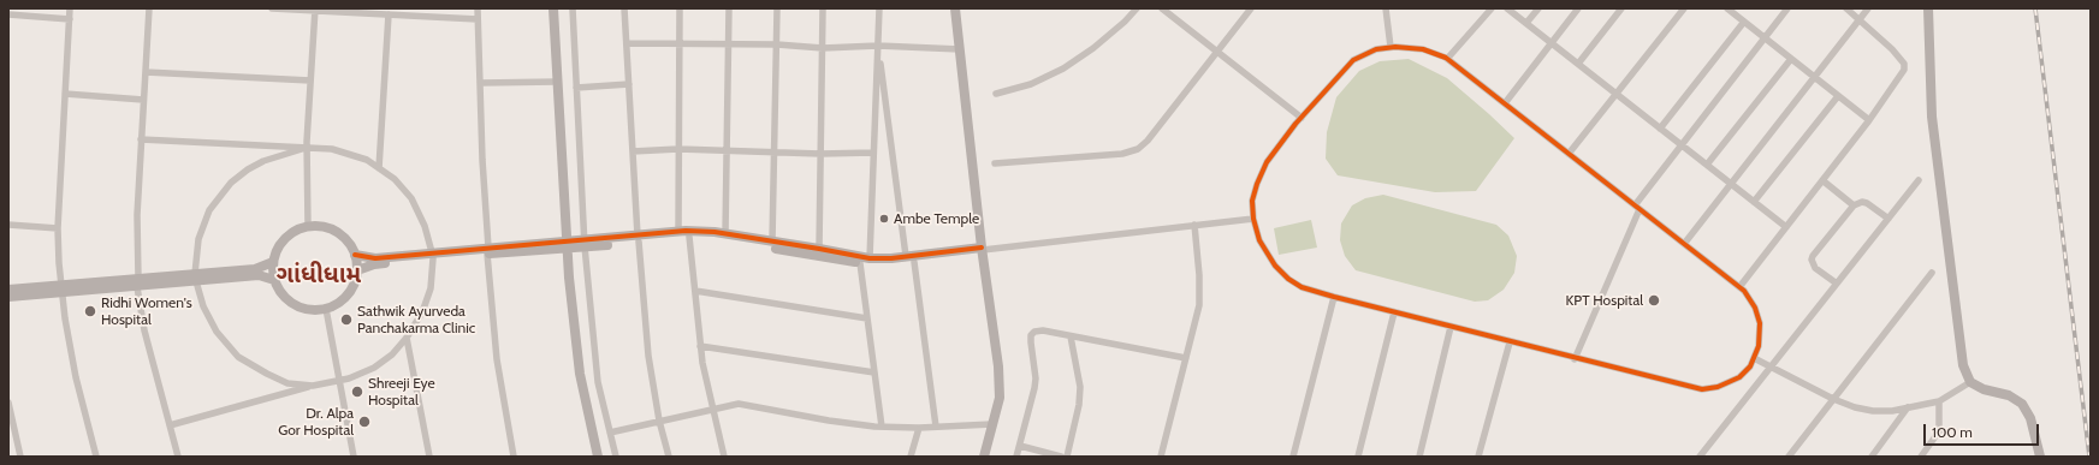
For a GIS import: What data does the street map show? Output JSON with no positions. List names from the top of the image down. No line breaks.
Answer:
{"districts":["ગાંધીધામ"],"places":["Ambe Temple","KPT Hospital","Ridhi Women's Hospital","Sathwik Ayurveda Panchakarma Clinic","Shreeji Eye Hospital","Dr. Alpa Gor Hospital"],"scale_bar":"100 m"}
